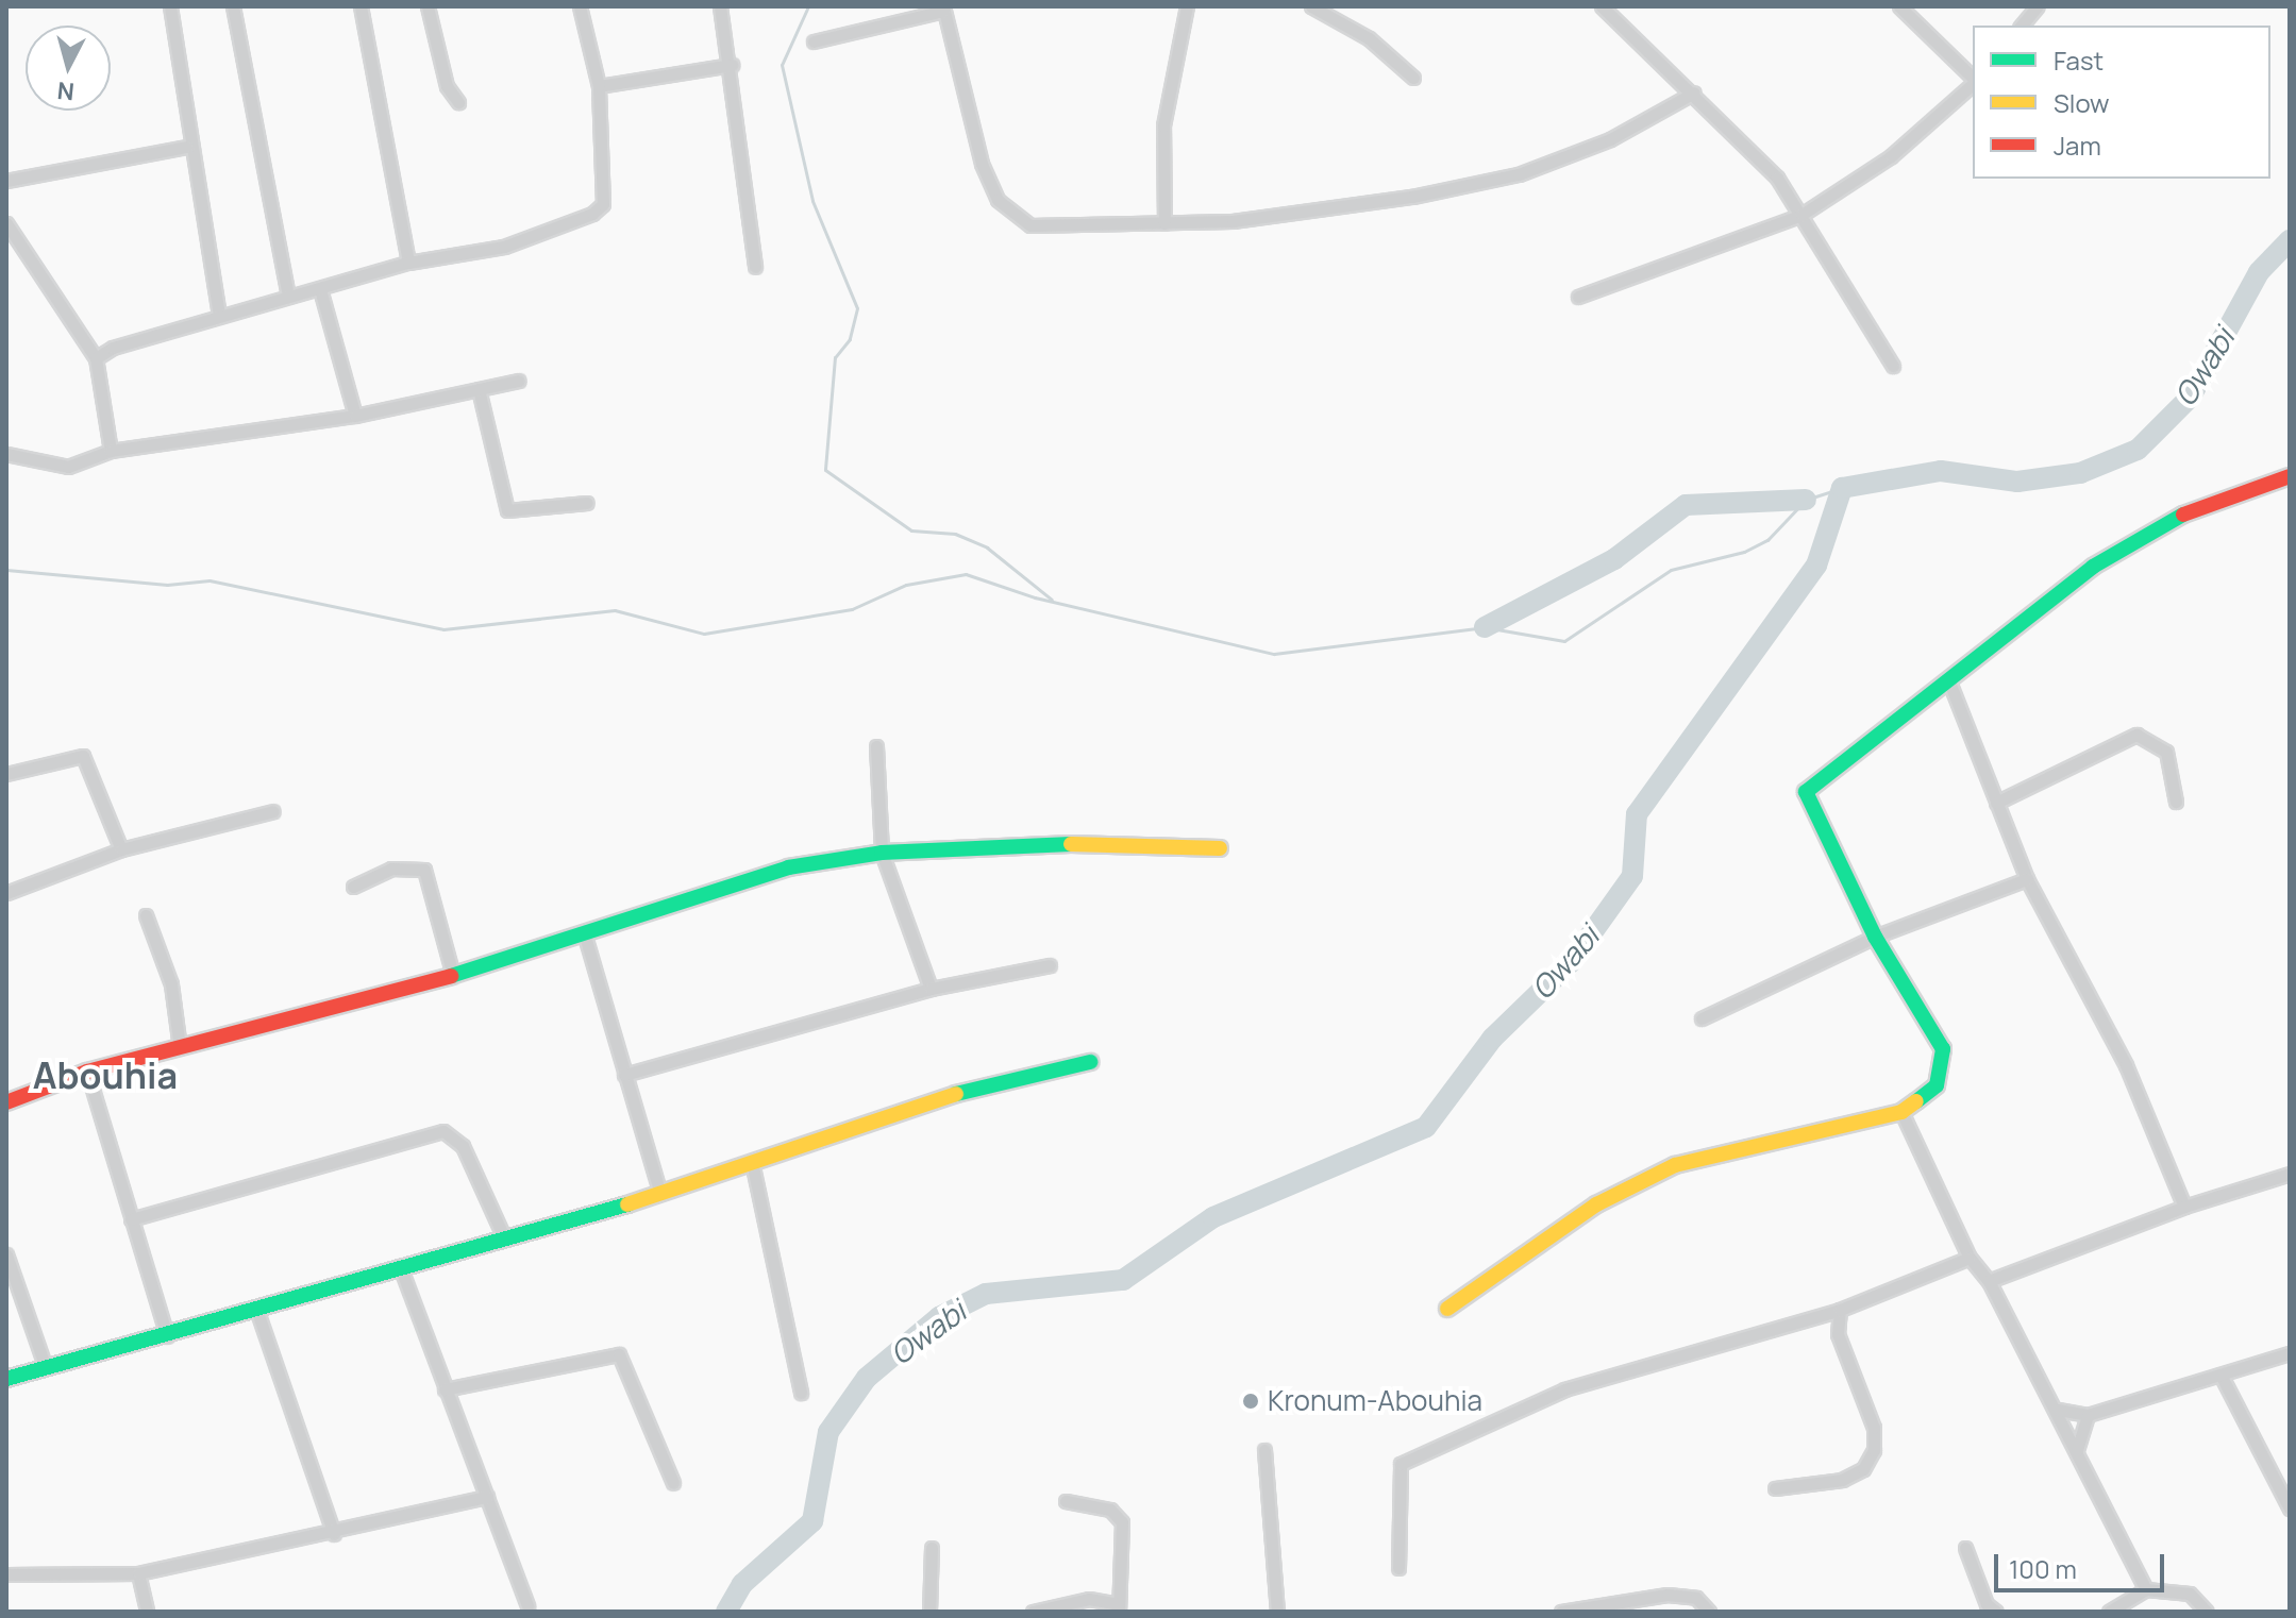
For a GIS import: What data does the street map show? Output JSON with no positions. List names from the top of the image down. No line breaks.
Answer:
{"districts":["Abouhia"],"water":["Owabi"],"places":["Kronum-Abouhia"],"legend":["Fast","Slow","Jam"],"scale_bar":"100 m","north":"bottom"}
